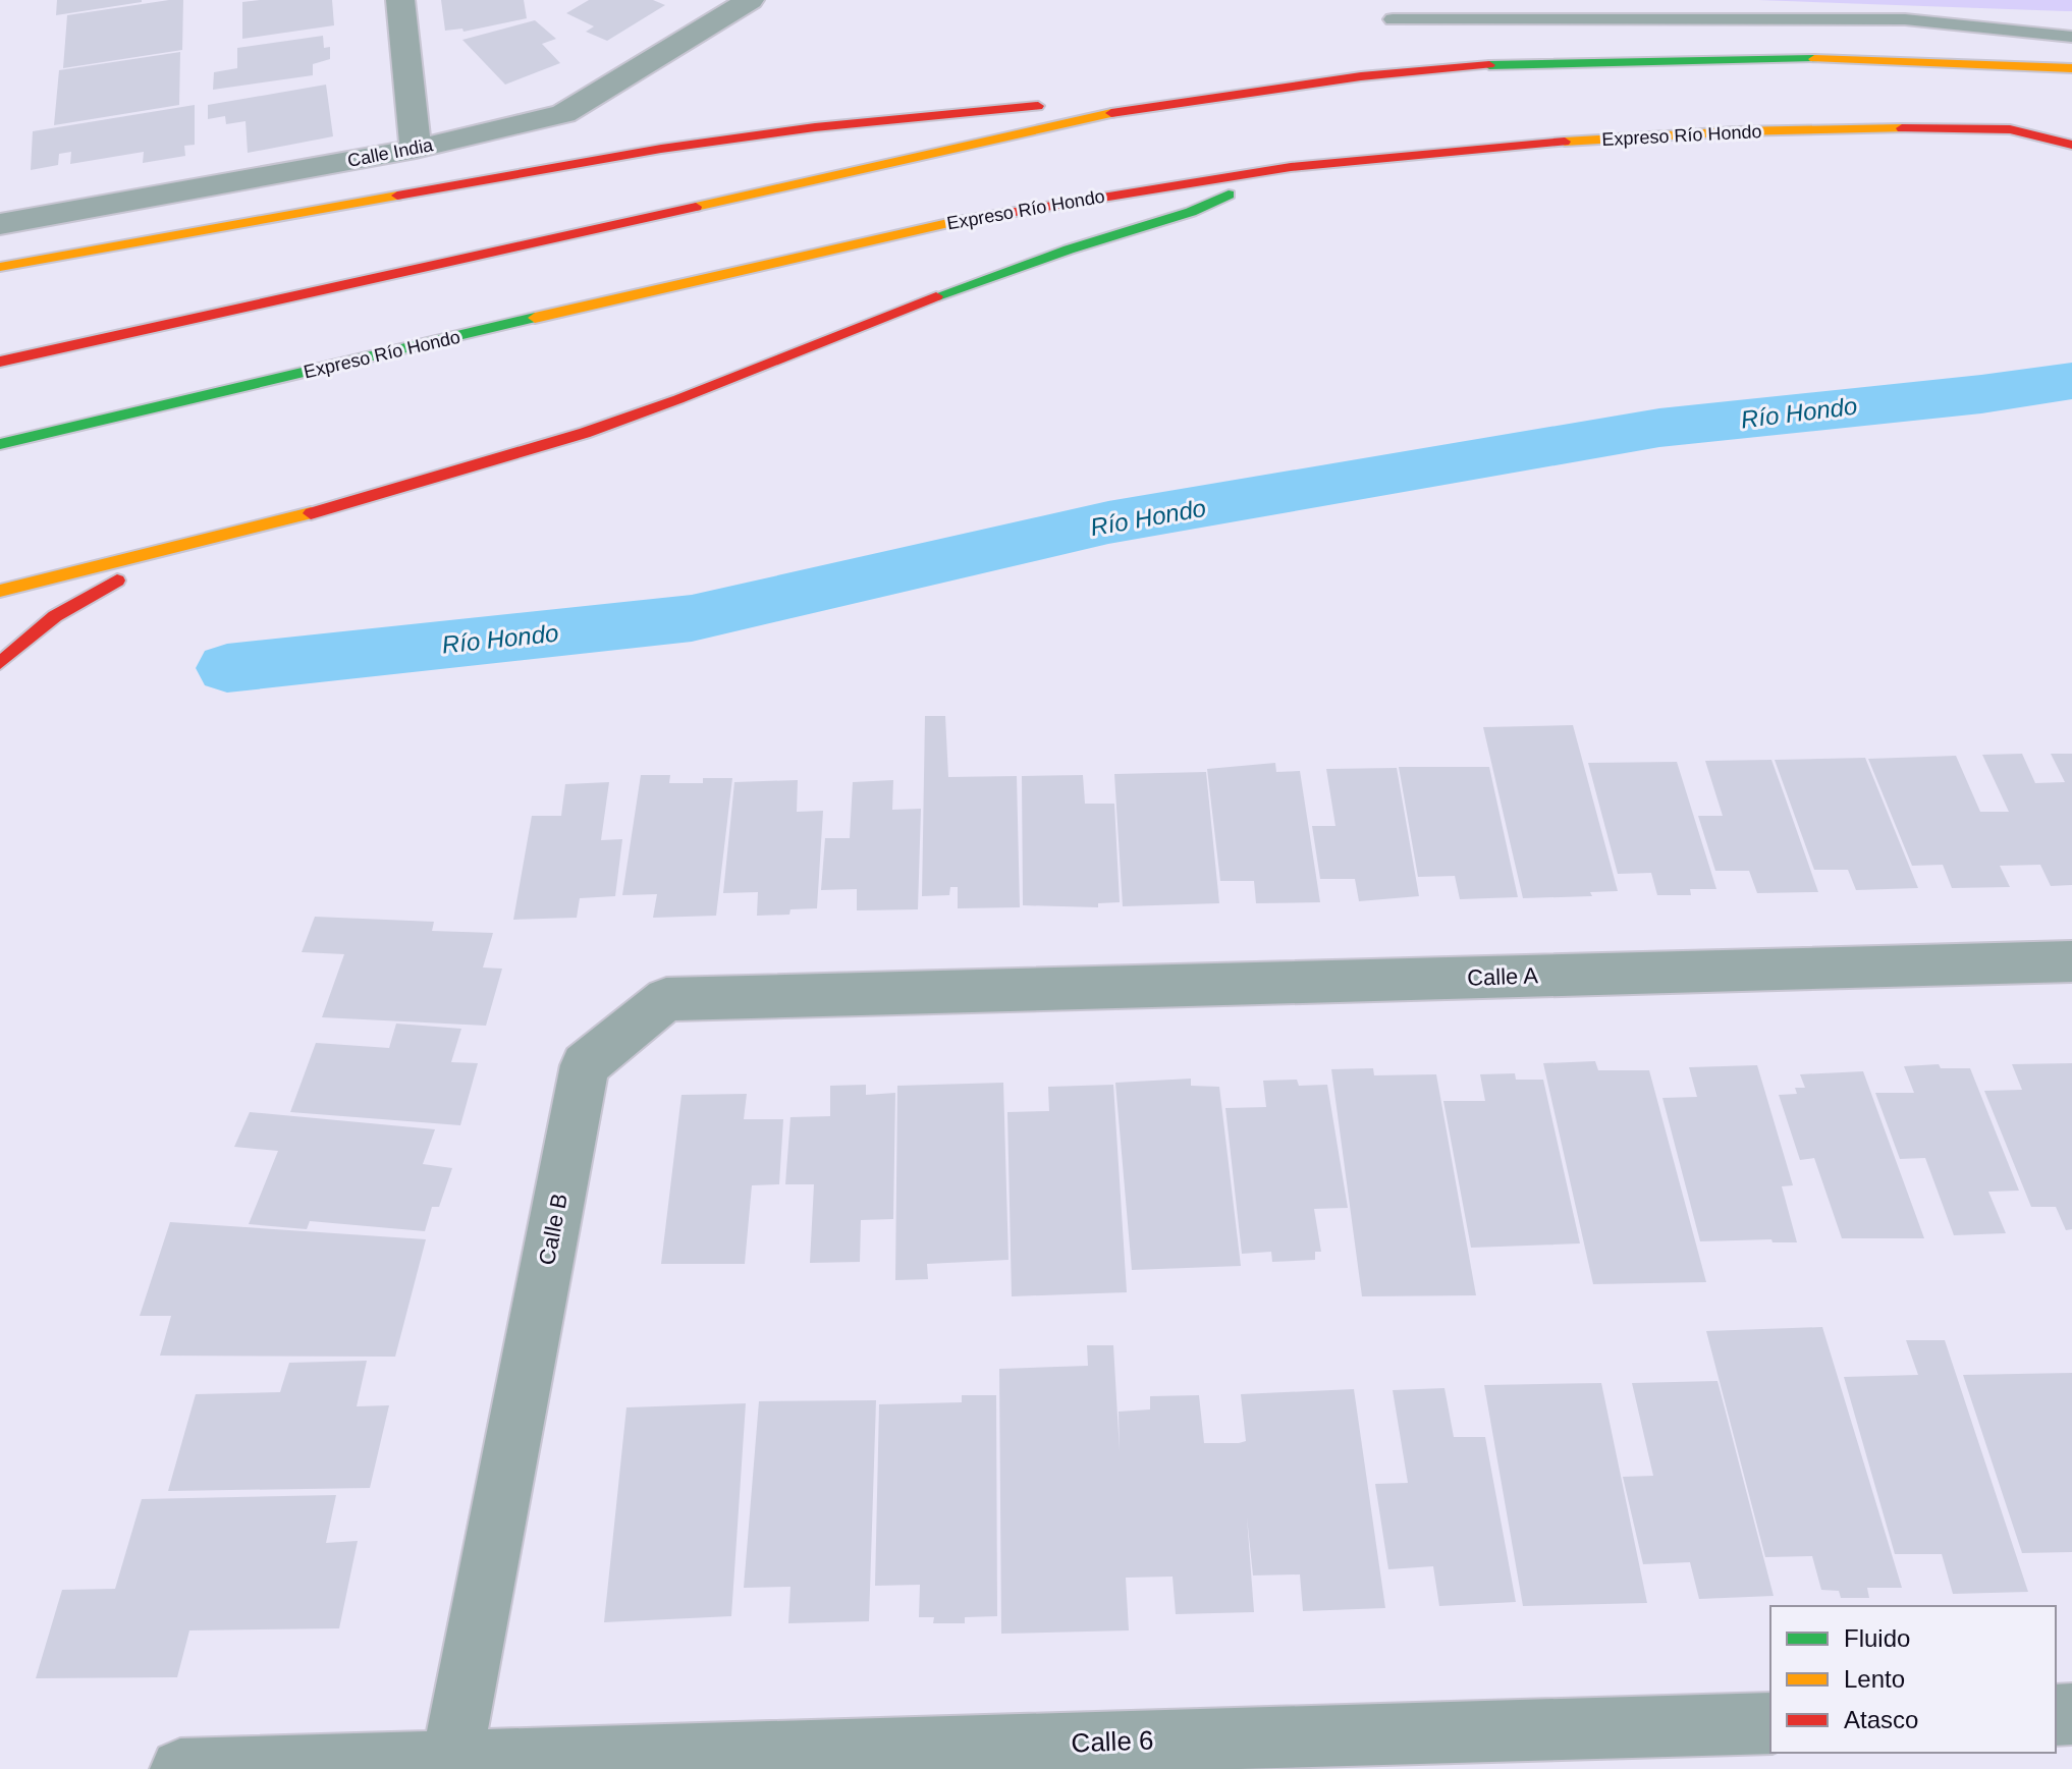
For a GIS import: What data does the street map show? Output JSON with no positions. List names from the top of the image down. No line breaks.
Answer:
{"streets":{"highway":["Expreso Río Hondo"],"street":["Calle India","Calle A","Calle B","Calle 6"]},"crossings":[["Calle A","Calle B"],["Calle B","Calle 6"]],"water":["Río Hondo"],"legend":["Fluido","Lento","Atasco"]}
